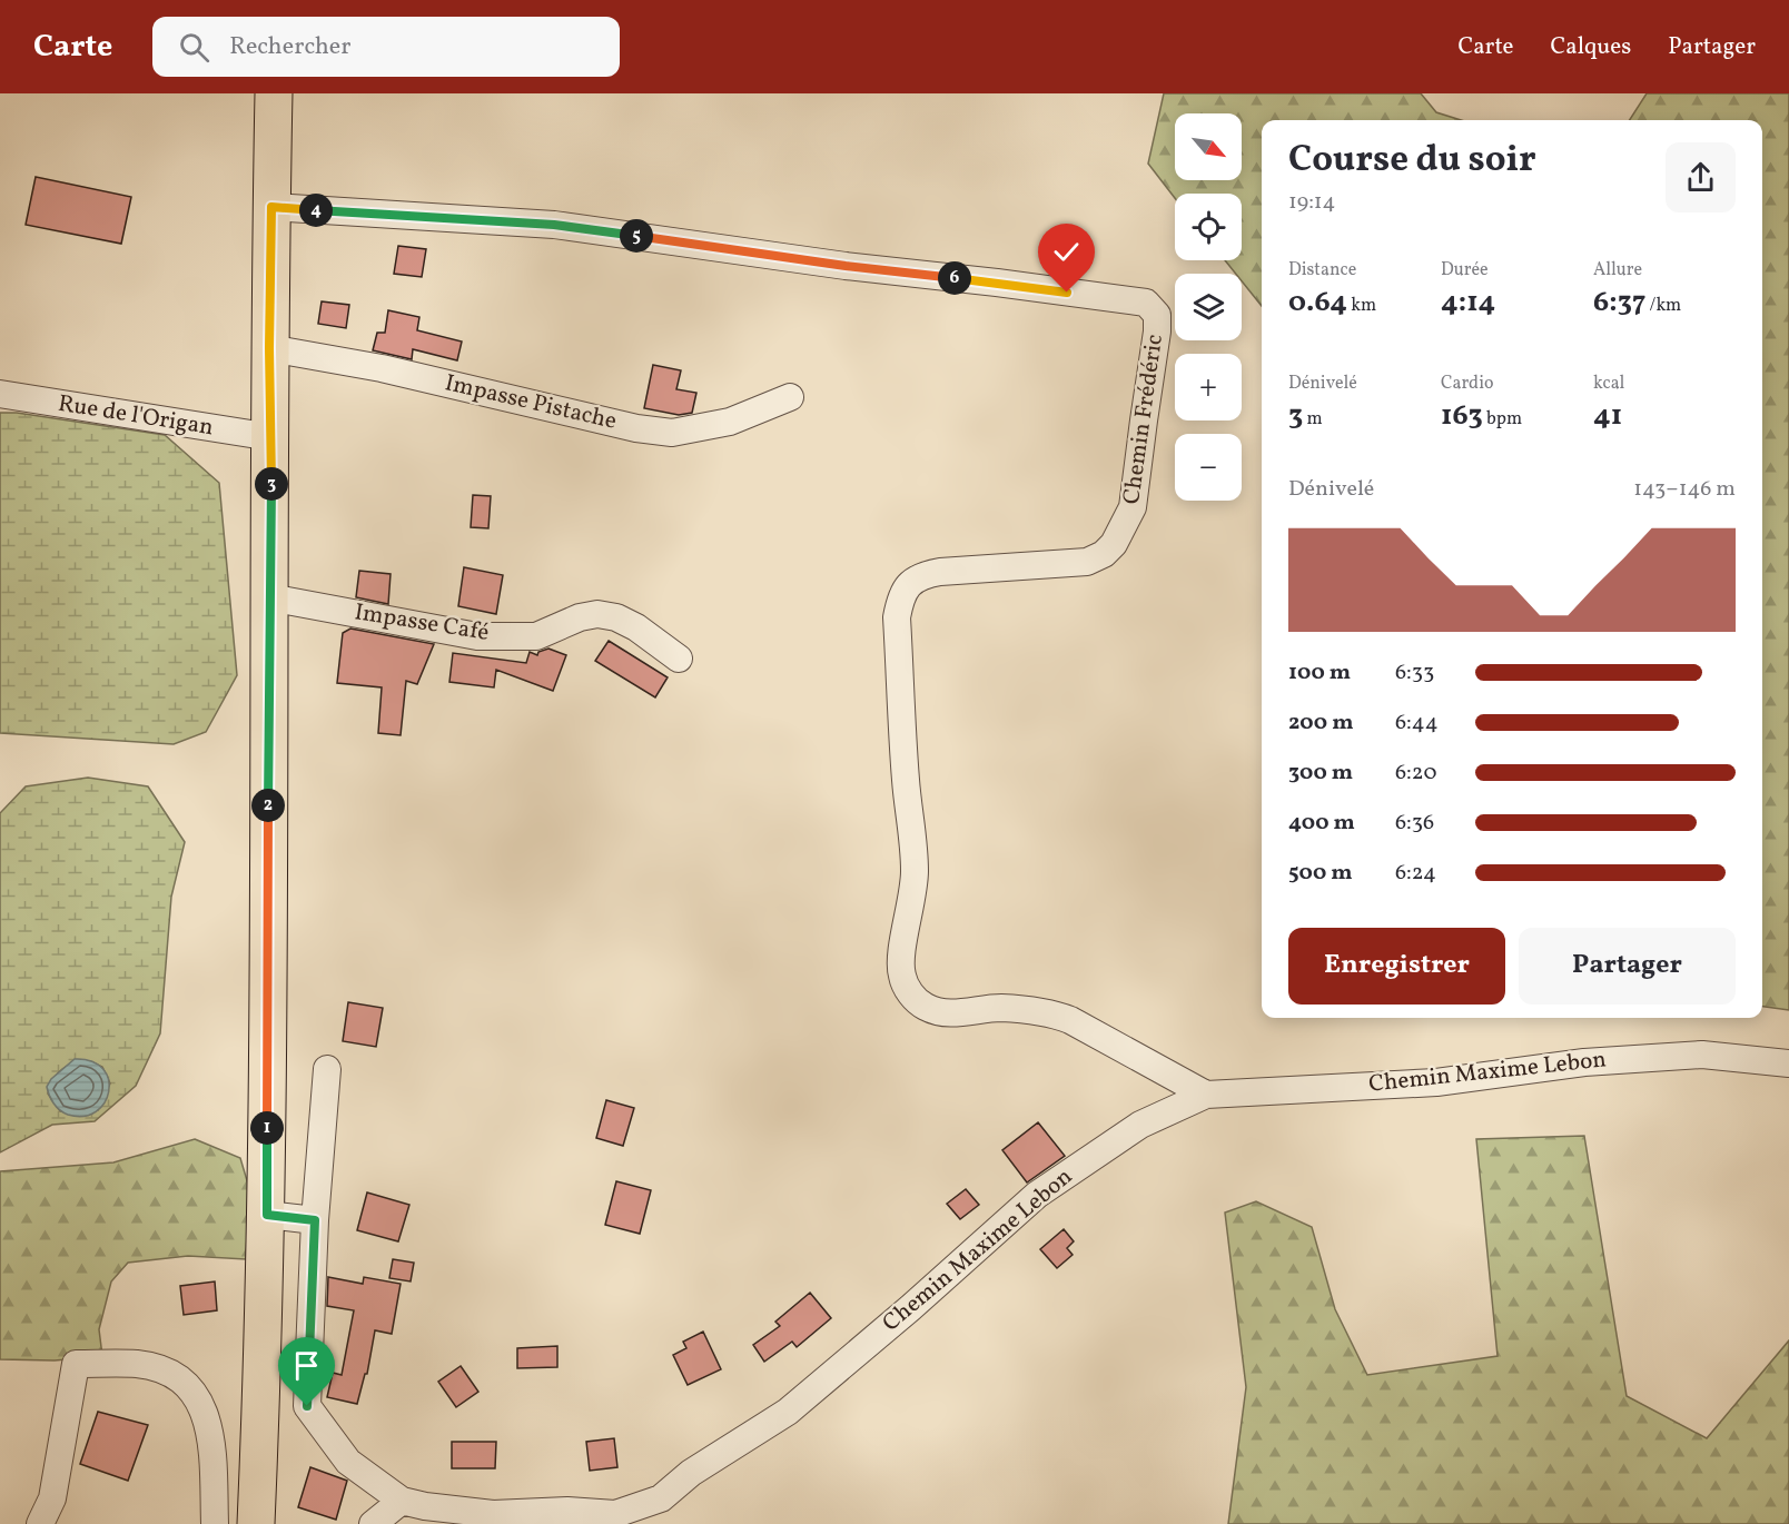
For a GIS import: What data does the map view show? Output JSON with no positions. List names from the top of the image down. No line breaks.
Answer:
{"streets":{"street":["Impasse Pistache","Rue de l'Origan","Chemin Frédéric","Impasse Café","Chemin Maxime Lebon"]},"crossings":[["Chemin Frédéric","Chemin Maxime Lebon"]],"north":"bottom right","page":{"header":"Carte","search":"Rechercher","nav":["Carte","Calques","Partager"],"map_buttons":["+","−"],"heading":["Course du soir","19:14"],"pins":["4","5","6","3","2","1"],"stats":[["Distance","0.64 km"],["Durée","4:14"],["Allure","6:37 /km"],["Dénivelé","3 m"],["Cardio","163 bpm"],["kcal","41"]],"chart":["Dénivelé","143–146 m"],"list":[{"name":"100 m","note":"6:33"},{"name":"200 m","note":"6:44"},{"name":"300 m","note":"6:20"},{"name":"400 m","note":"6:36"},{"name":"500 m","note":"6:24"}],"buttons":["Enregistrer","Partager"]}}
